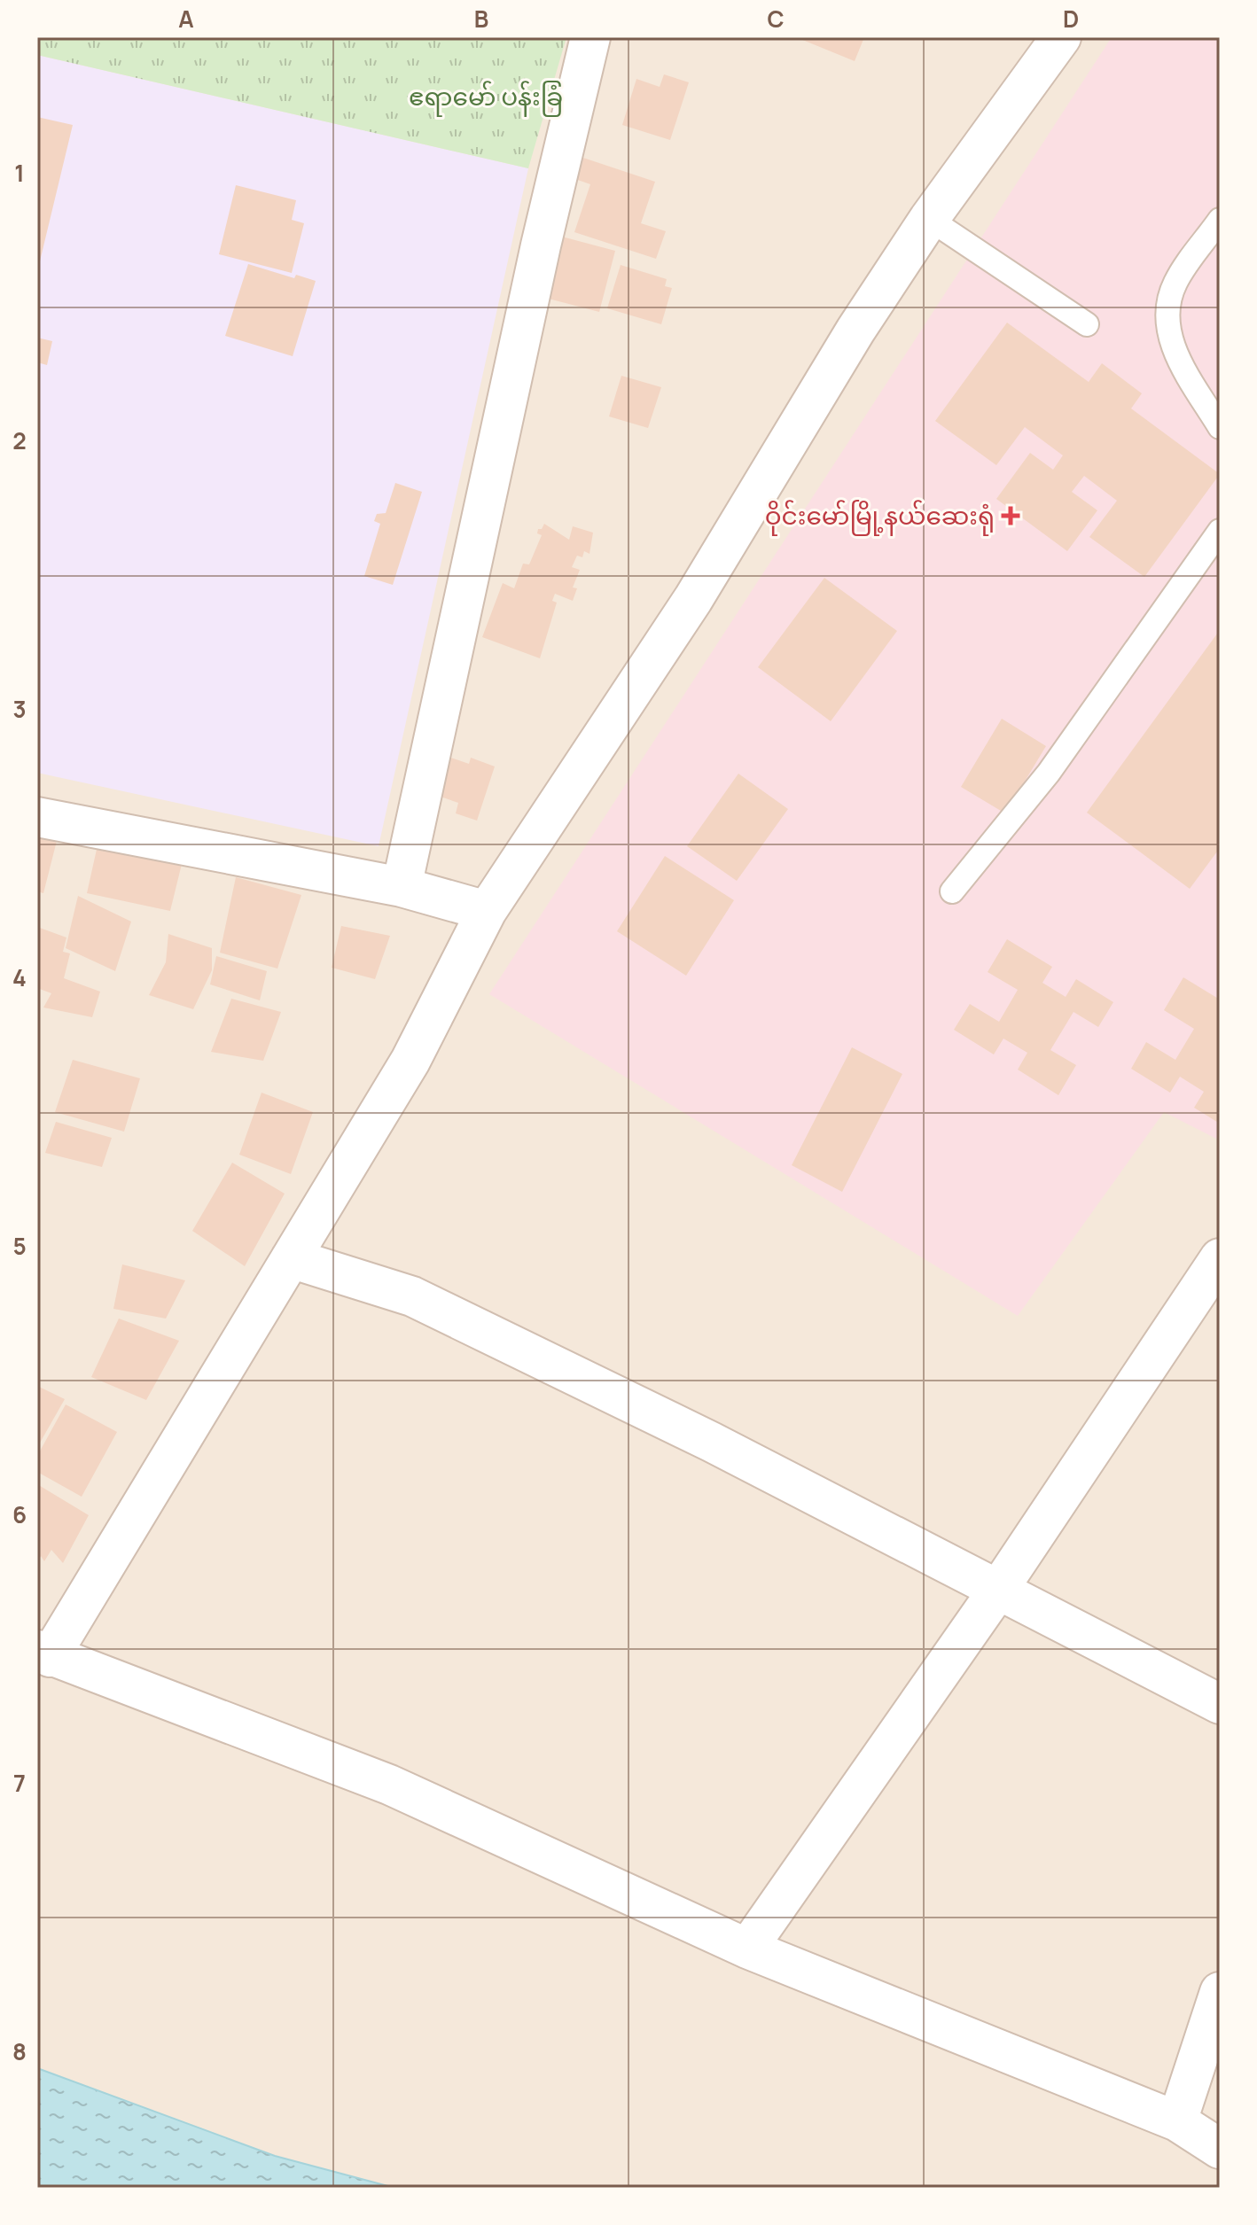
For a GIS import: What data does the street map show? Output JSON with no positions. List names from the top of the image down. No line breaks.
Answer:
{"parks":["ဧရာမော် ပန်းခြံ"],"places":{"health":["ဝိုင်းမော်မြို့နယ်ဆေးရုံ"]},"grid":{"columns":["A","B","C","D"],"rows":["1","2","3","4","5","6","7","8"]}}
